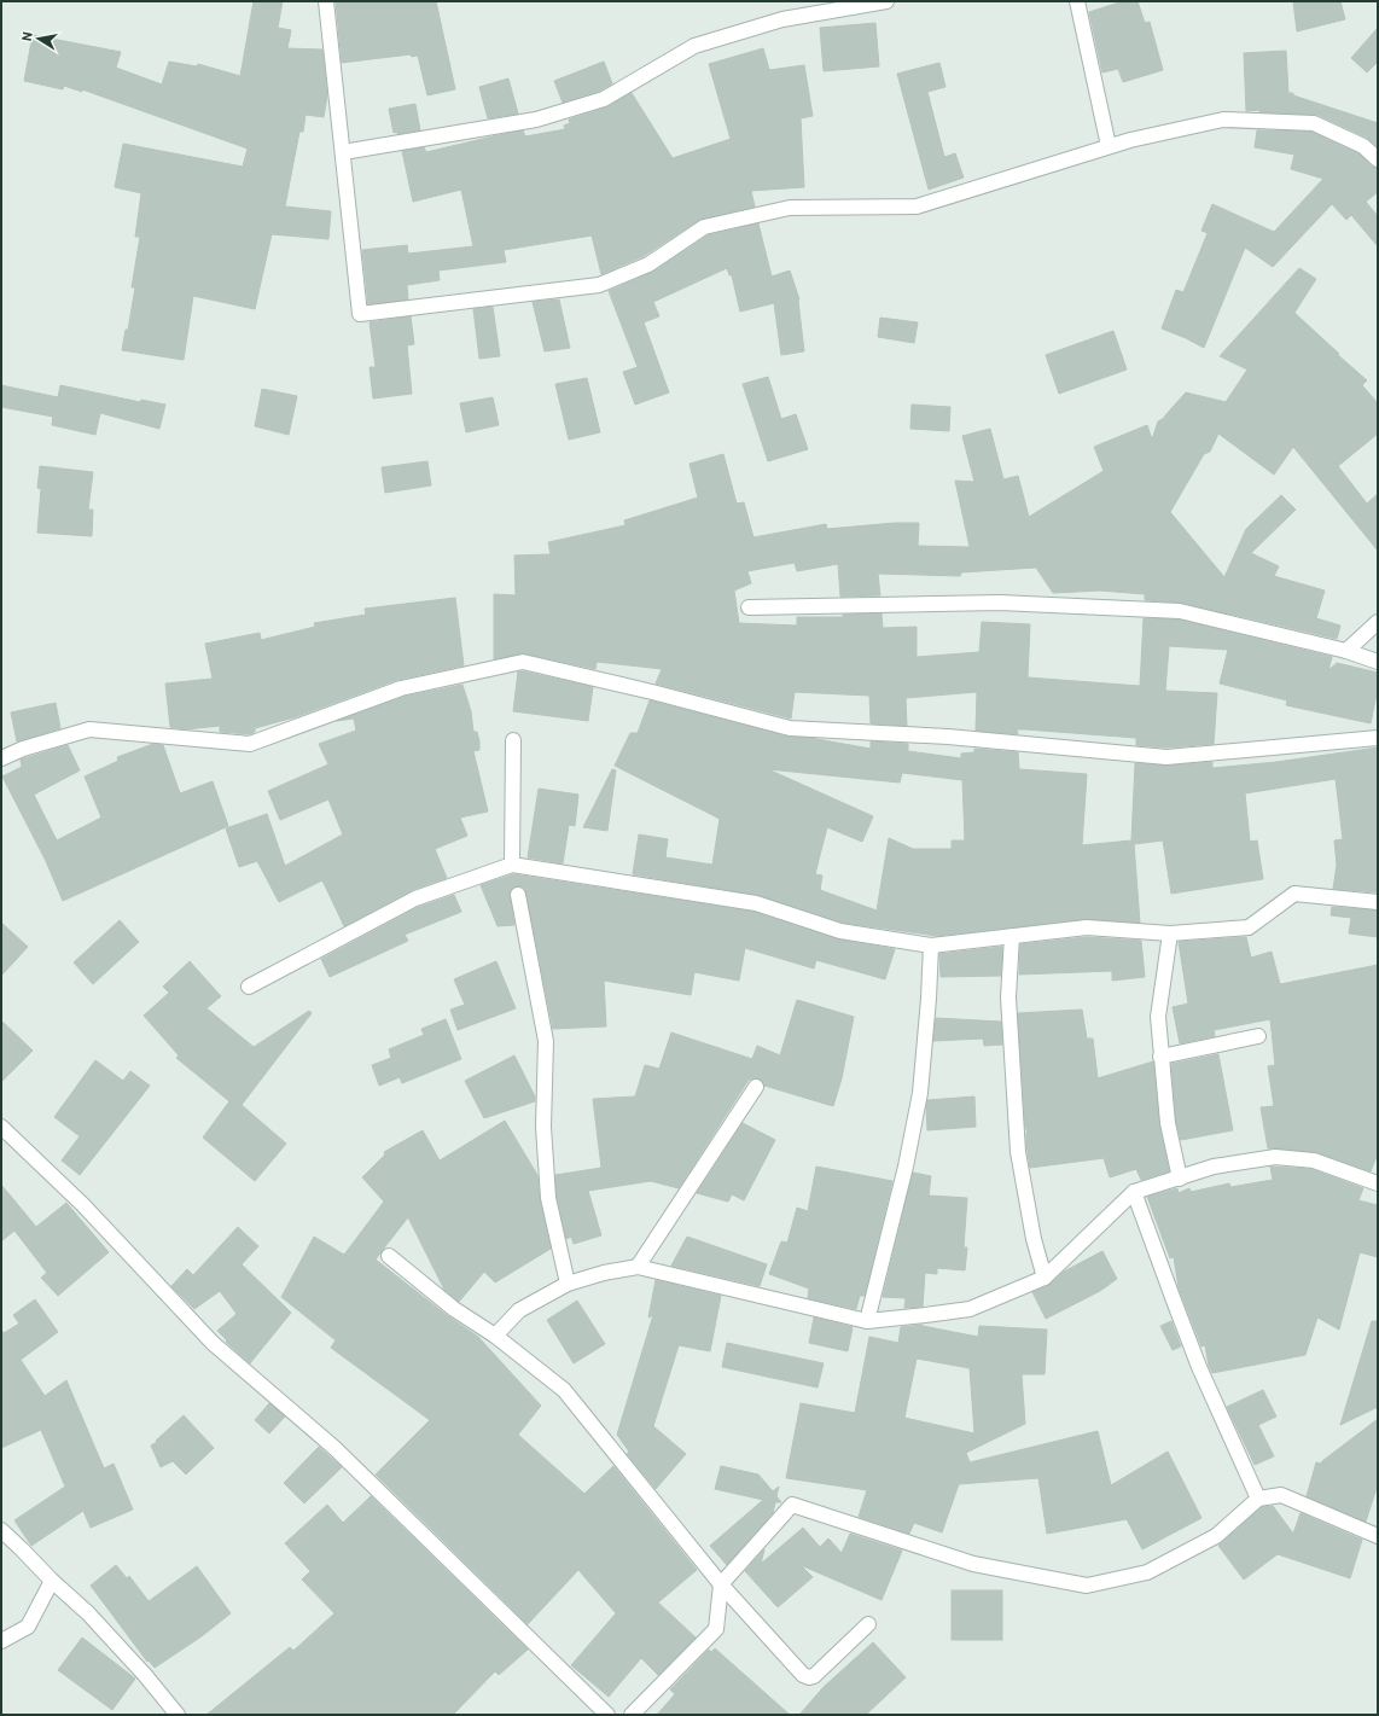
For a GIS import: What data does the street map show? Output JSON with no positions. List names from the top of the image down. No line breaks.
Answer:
{"north":"left"}
